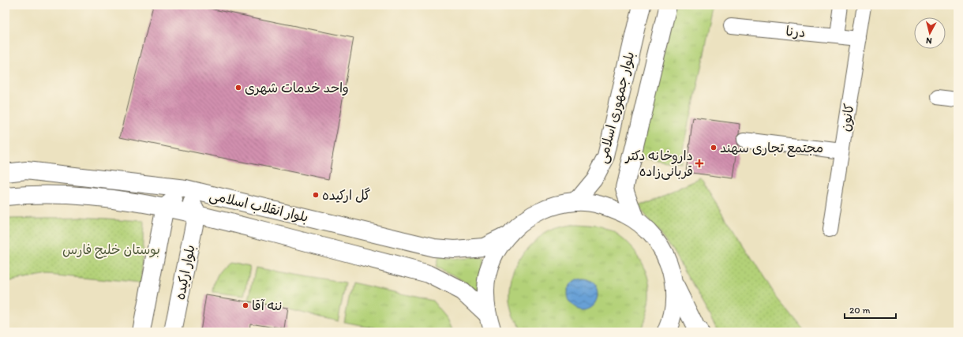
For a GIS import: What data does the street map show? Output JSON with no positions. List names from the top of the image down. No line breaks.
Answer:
{"streets":{"street":["درنا","بلوار جمهوری اسلامی","کانون","بلوار انقلاب اسلامی","بلوار ارکیده"]},"crossings":[["درنا","کانون"],["بلوار انقلاب اسلامی","بلوار ارکیده"]],"parks":["بوستان خلیج فارس"],"places":{"other":["واحد خدمات شهری","مجتمع تجاری سهند","گل ارکیده","ننه آقا"],"health":["داروخانه دکتر قربانی‌زاده"]},"scale_bar":"20 m","north":"bottom"}
